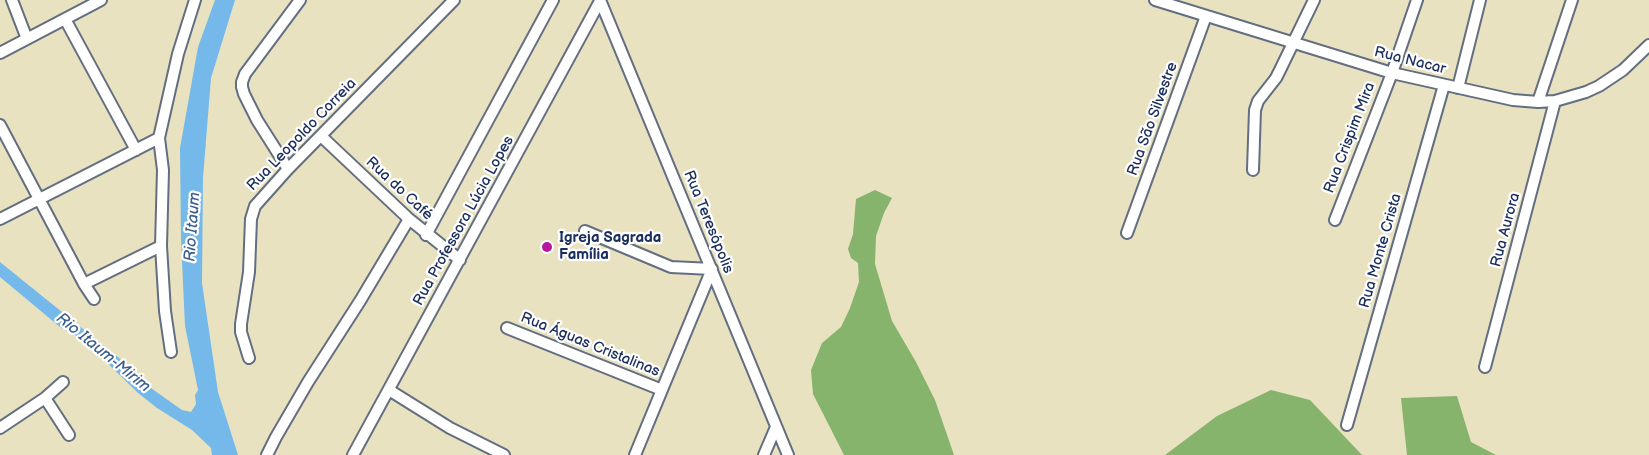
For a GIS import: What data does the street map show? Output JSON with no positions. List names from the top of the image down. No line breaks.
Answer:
{"streets":{"street":["Rua Nacar","Rua São Silvestre","Rua Leopoldo Correia","Rua Crispim Mira","Rua do Café","Rua Professora Lúcia Lopes","Rua Teresópolis","Rua Aurora","Rua Monte Crista","Rua Águas Cristalinas"]},"crossings":[["Rua Nacar","Rua São Silvestre"],["Rua Nacar","Rua Crispim Mira"],["Rua Nacar","Rua Aurora"],["Rua Nacar","Rua Monte Crista"],["Rua Leopoldo Correia","Rua do Café"],["Rua do Café","Rua Professora Lúcia Lopes"],["Rua Professora Lúcia Lopes","Rua Teresópolis"]],"water":["Rio Itaum","Rio Itaum-Mirim"],"places":["Igreja Sagrada Família"]}
